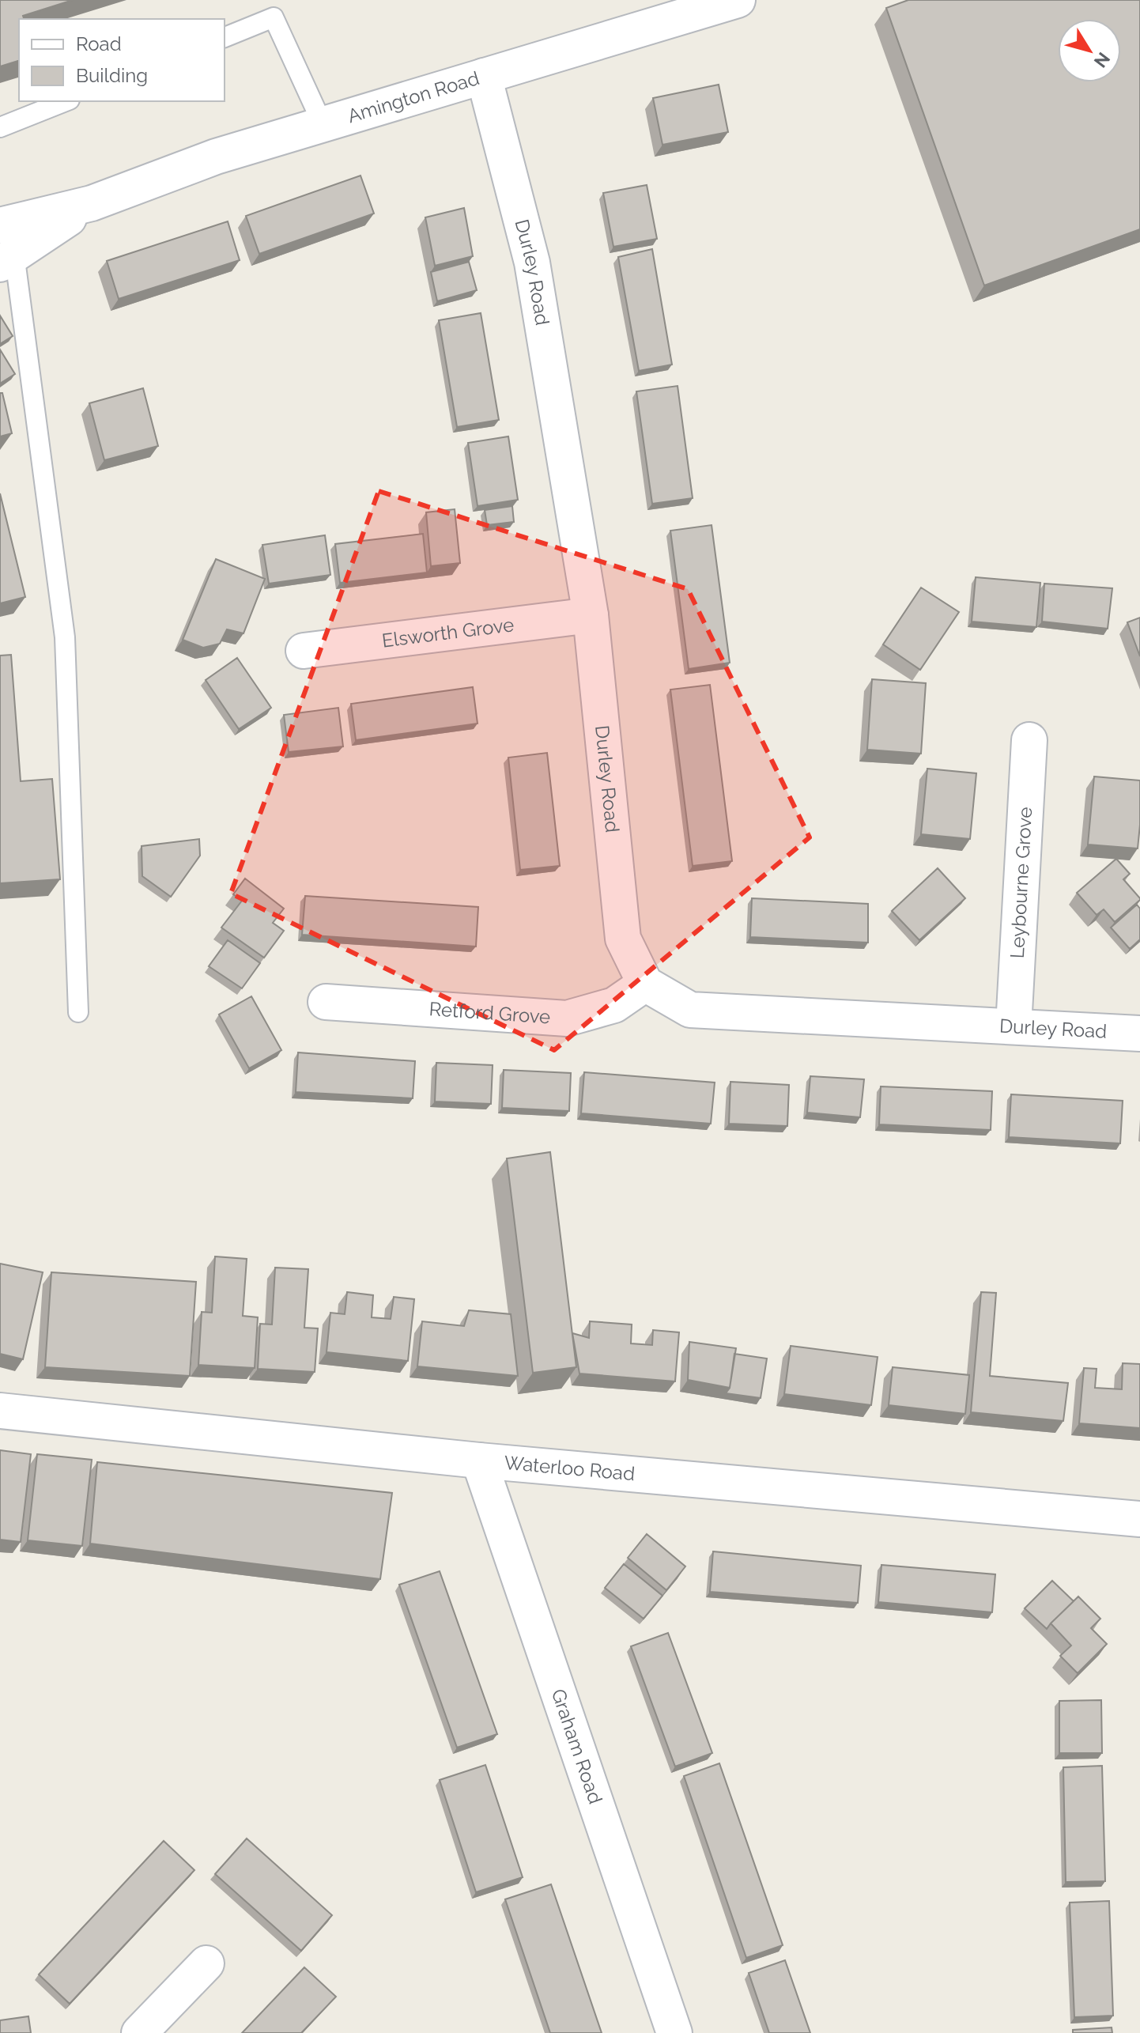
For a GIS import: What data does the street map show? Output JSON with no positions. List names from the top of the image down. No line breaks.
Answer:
{"streets":{"street":["Amington Road","Durley Road","Elsworth Grove","Leybourne Grove","Retford Grove","Waterloo Road","Graham Road"]},"crossings":[["Amington Road","Durley Road"],["Durley Road","Elsworth Grove"],["Durley Road","Leybourne Grove"],["Durley Road","Retford Grove"],["Waterloo Road","Graham Road"]],"legend":["Road","Building"],"north":"bottom right"}
